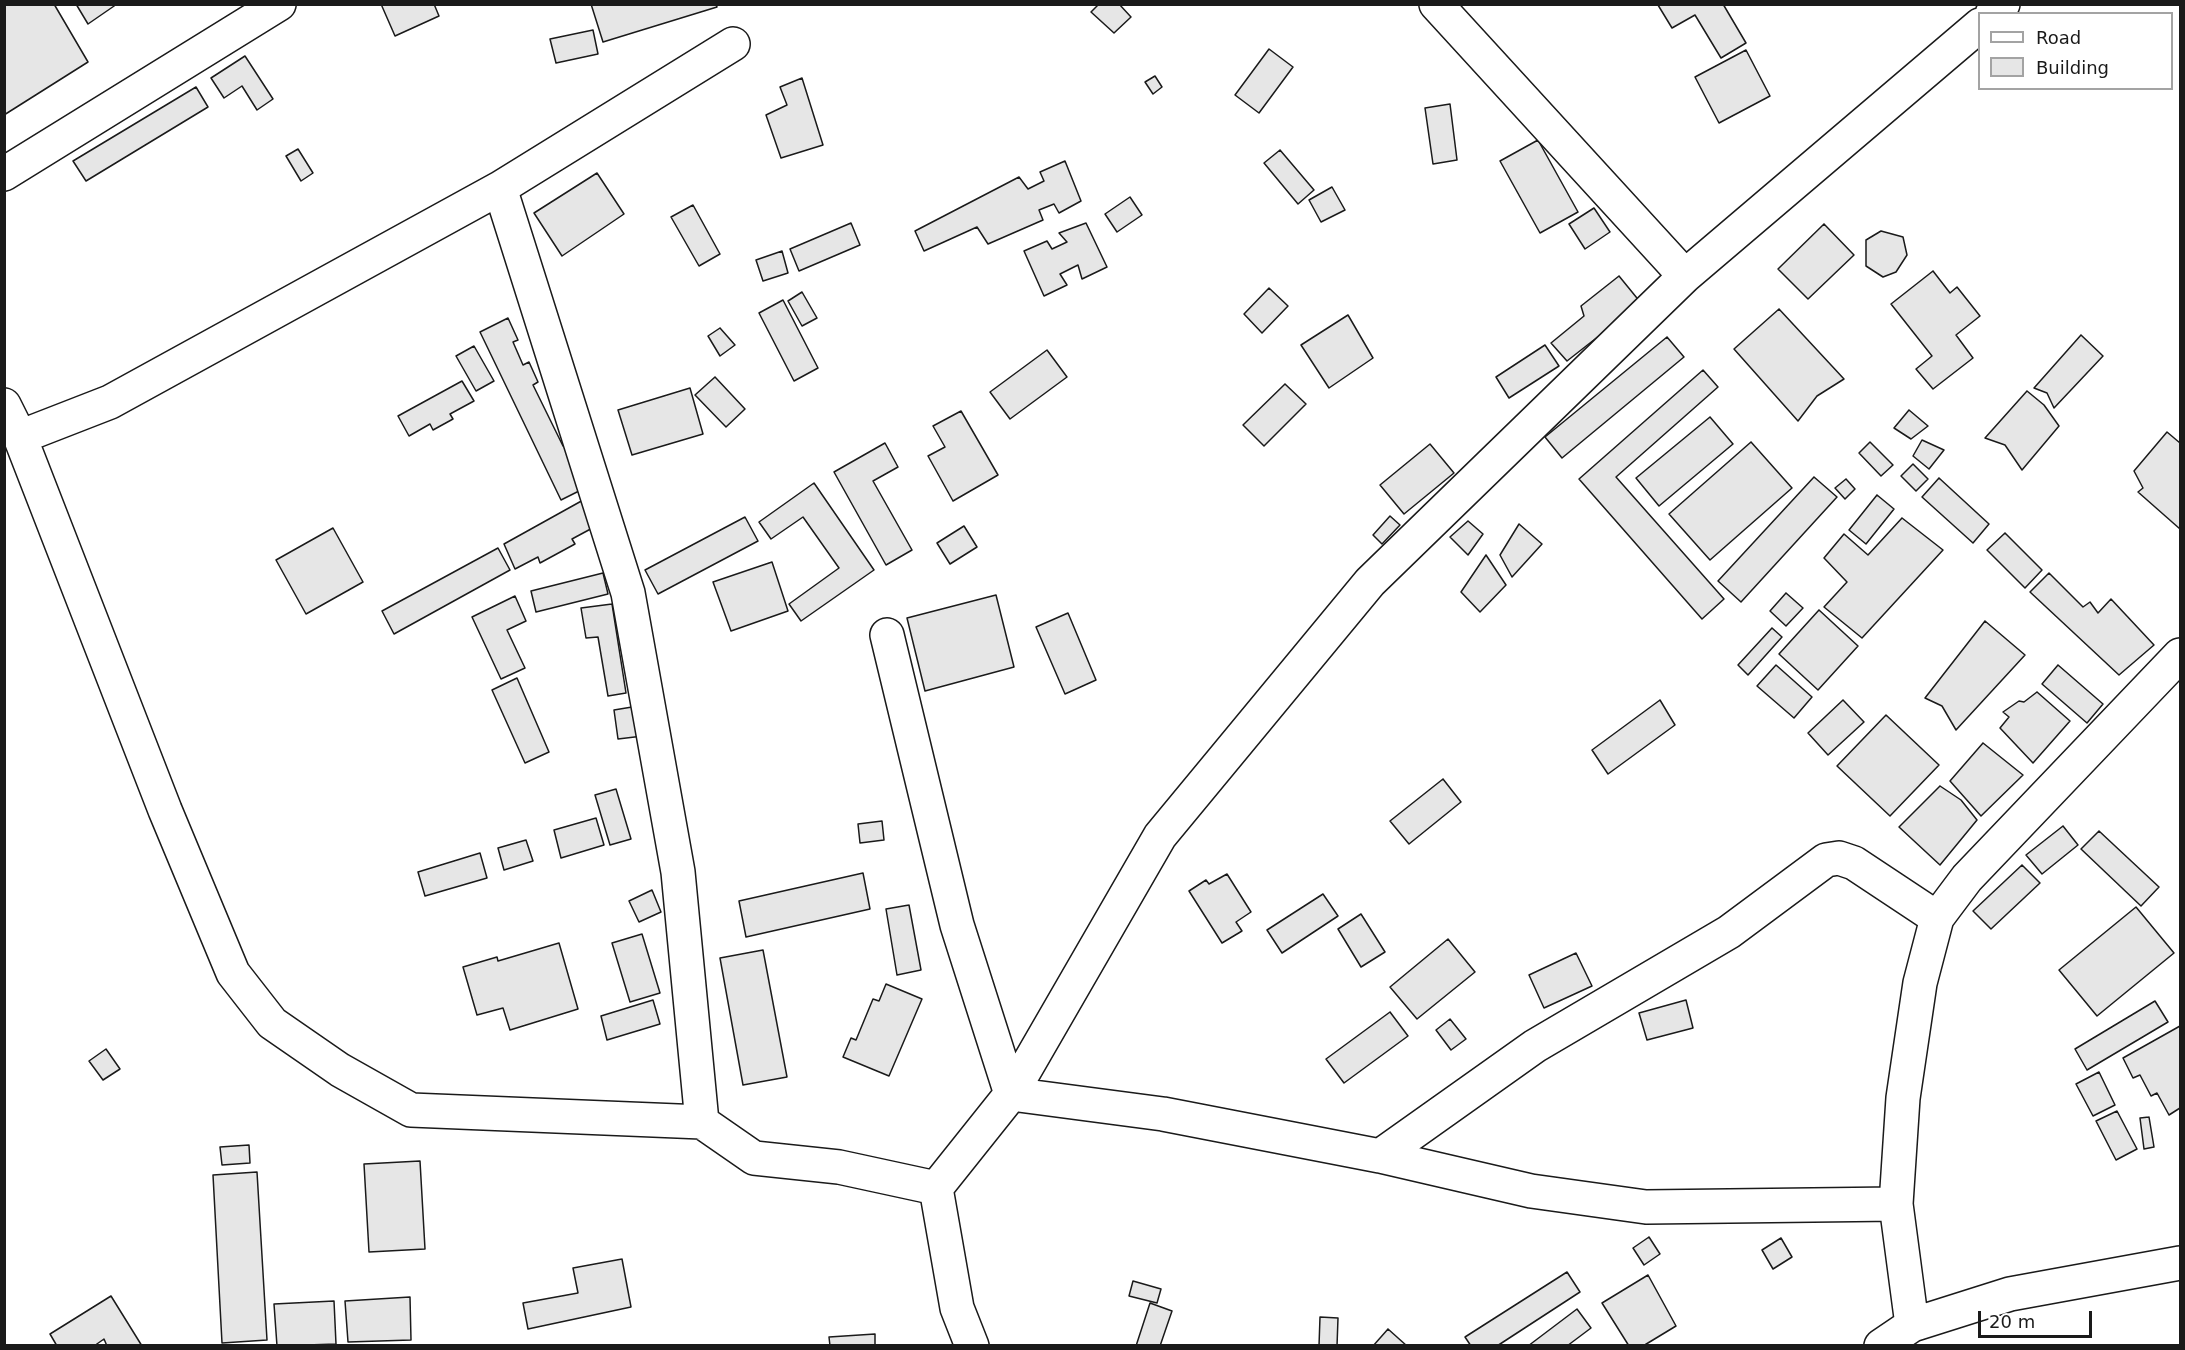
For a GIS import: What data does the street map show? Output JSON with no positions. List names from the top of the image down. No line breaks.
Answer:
{"legend":["Road","Building"],"scale_bar":"20 m"}
